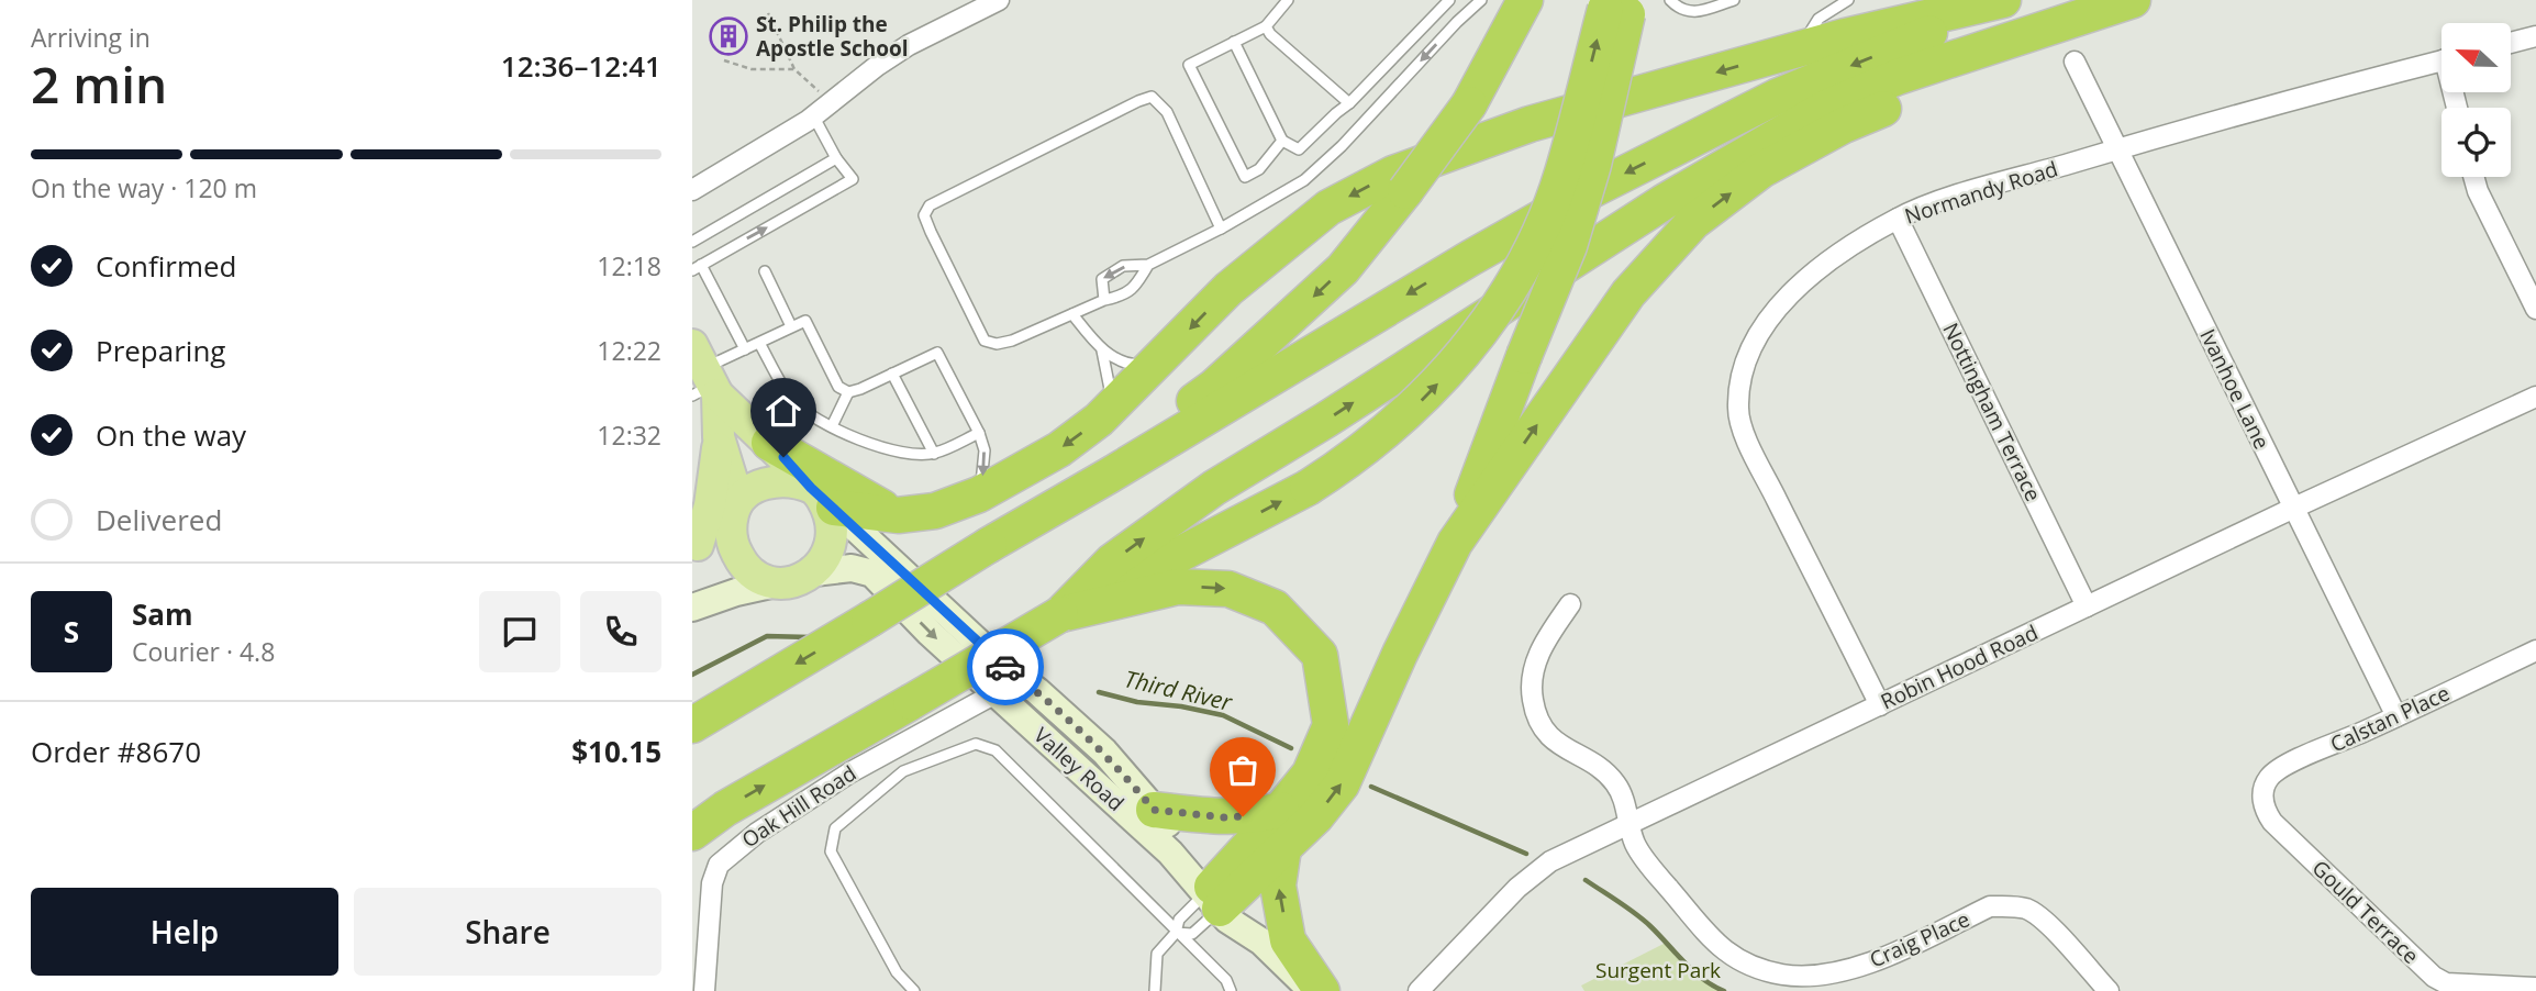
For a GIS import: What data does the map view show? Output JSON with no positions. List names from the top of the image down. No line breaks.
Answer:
{"streets":{"main road":["Valley Road"],"street":["Normandy Road","Ivanhoe Lane","Nottingham Terrace","Robin Hood Road","Calstan Place","Oak Hill Road","Gould Terrace","Craig Place"]},"crossings":[["Normandy Road","Ivanhoe Lane"],["Normandy Road","Nottingham Terrace"],["Normandy Road","Robin Hood Road"],["Ivanhoe Lane","Robin Hood Road"],["Ivanhoe Lane","Calstan Place"],["Nottingham Terrace","Robin Hood Road"],["Robin Hood Road","Craig Place"],["Calstan Place","Gould Terrace"],["Valley Road","Oak Hill Road"]],"water":["Third River"],"parks":["Surgent Park"],"places":{"building":["St. Philip the Apostle School"]},"north":"left","page":{"heading":["2 min","Arriving in","12:36–12:41"],"panel":["Sam","Courier · 4.8","Order #8670","$10.15"],"bar":"On the way · 120 m","list":[["Confirmed","12:18"],["Preparing","12:22"],["On the way","12:32"],"Delivered"],"round":"S","buttons":["Help","Share"]}}
